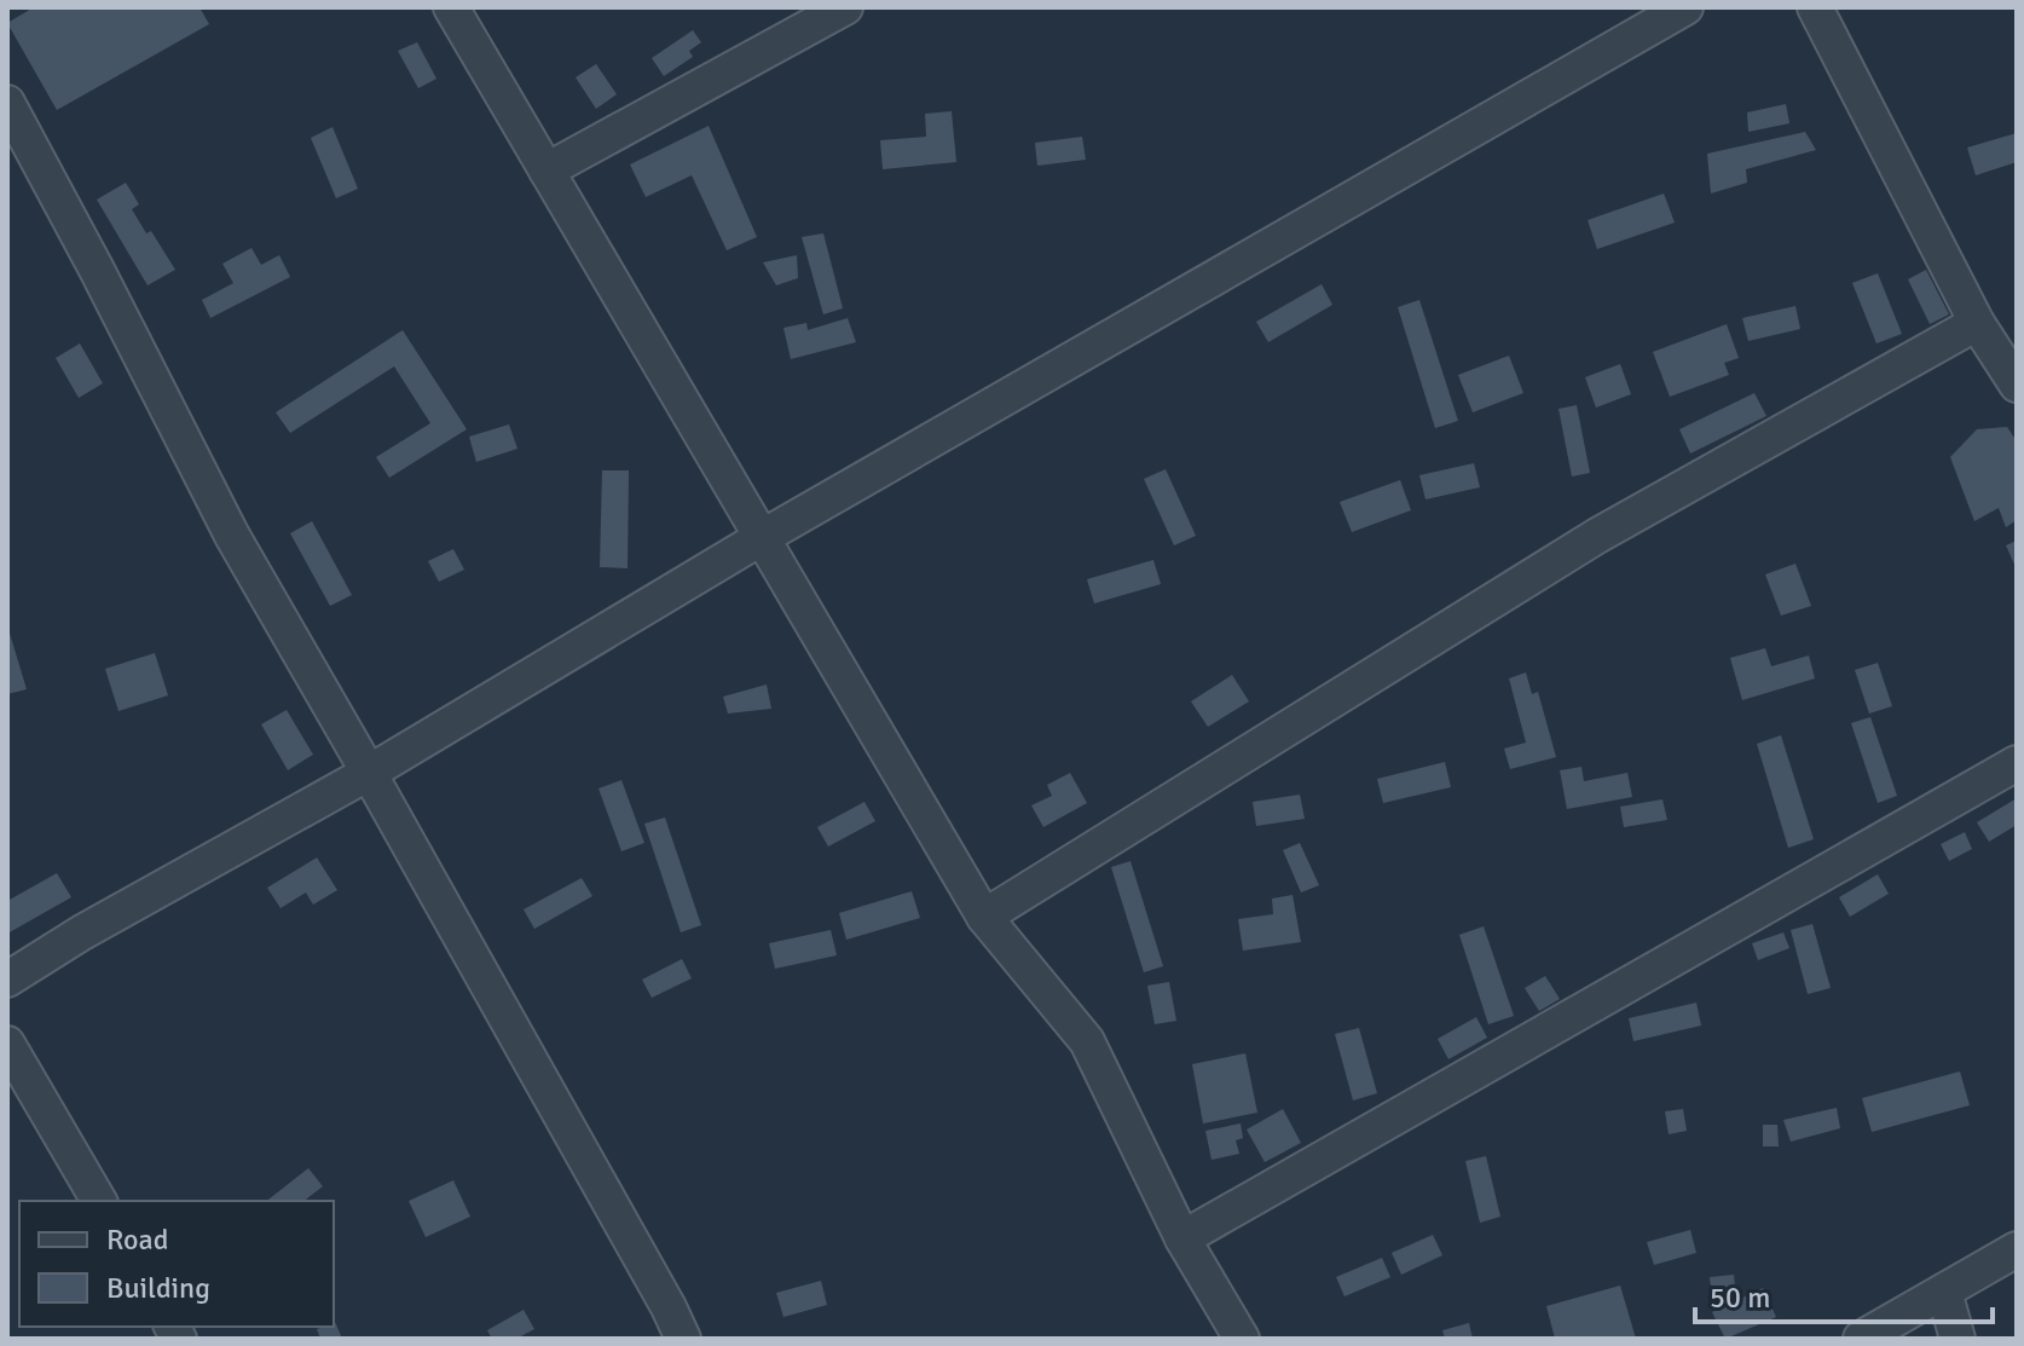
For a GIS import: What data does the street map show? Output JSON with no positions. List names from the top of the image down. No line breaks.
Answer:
{"legend":["Road","Building"],"scale_bar":"50 m"}
